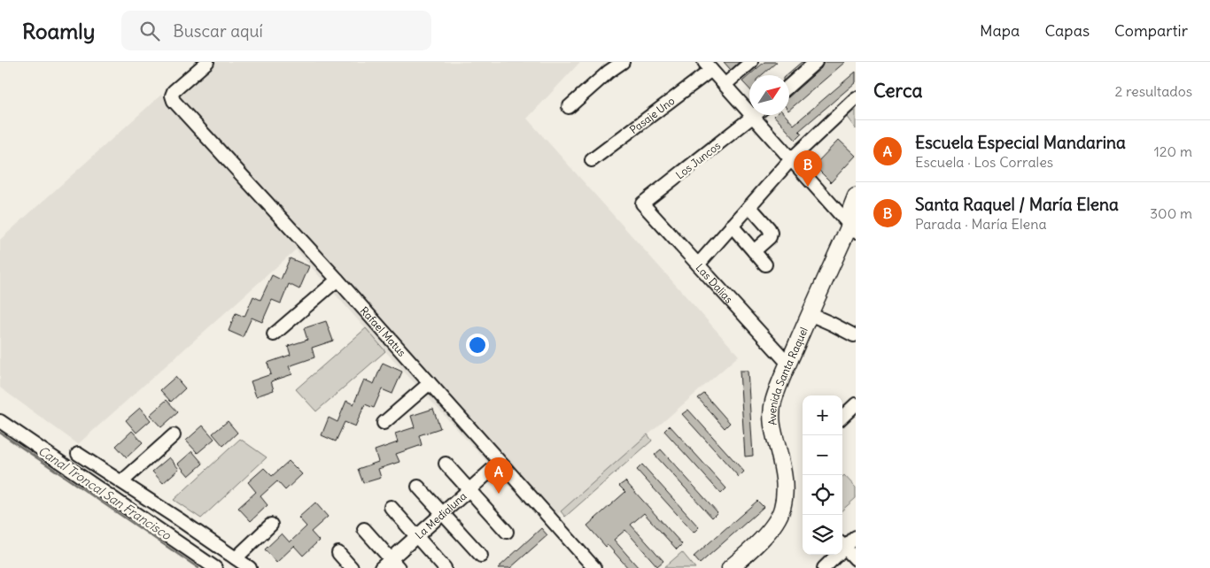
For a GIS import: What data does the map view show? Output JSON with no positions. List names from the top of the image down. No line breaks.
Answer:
{"streets":{"main road":["Avenida Santa Raquel"],"street":["Pasaje Uno","Los Juncos","Las Dalias","Rafael Matus","La Medialuna"]},"crossings":[["Los Juncos","Las Dalias"],["Las Dalias","Avenida Santa Raquel"],["Rafael Matus","La Medialuna"]],"water":["Canal Troncal San Francisco"],"north":"top right","page":{"header":"Roamly","search":"Buscar aquí","nav":["Mapa","Capas","Compartir"],"heading":["Cerca","2 resultados"],"list":[{"mark":"A","name":"Escuela Especial Mandarina","note":"Escuela · Los Corrales","value":"120 m"},{"mark":"B","name":"Santa Raquel / María Elena","note":"Parada · María Elena","value":"300 m"}],"pins":["B","A"],"map_buttons":["+","−"]}}
